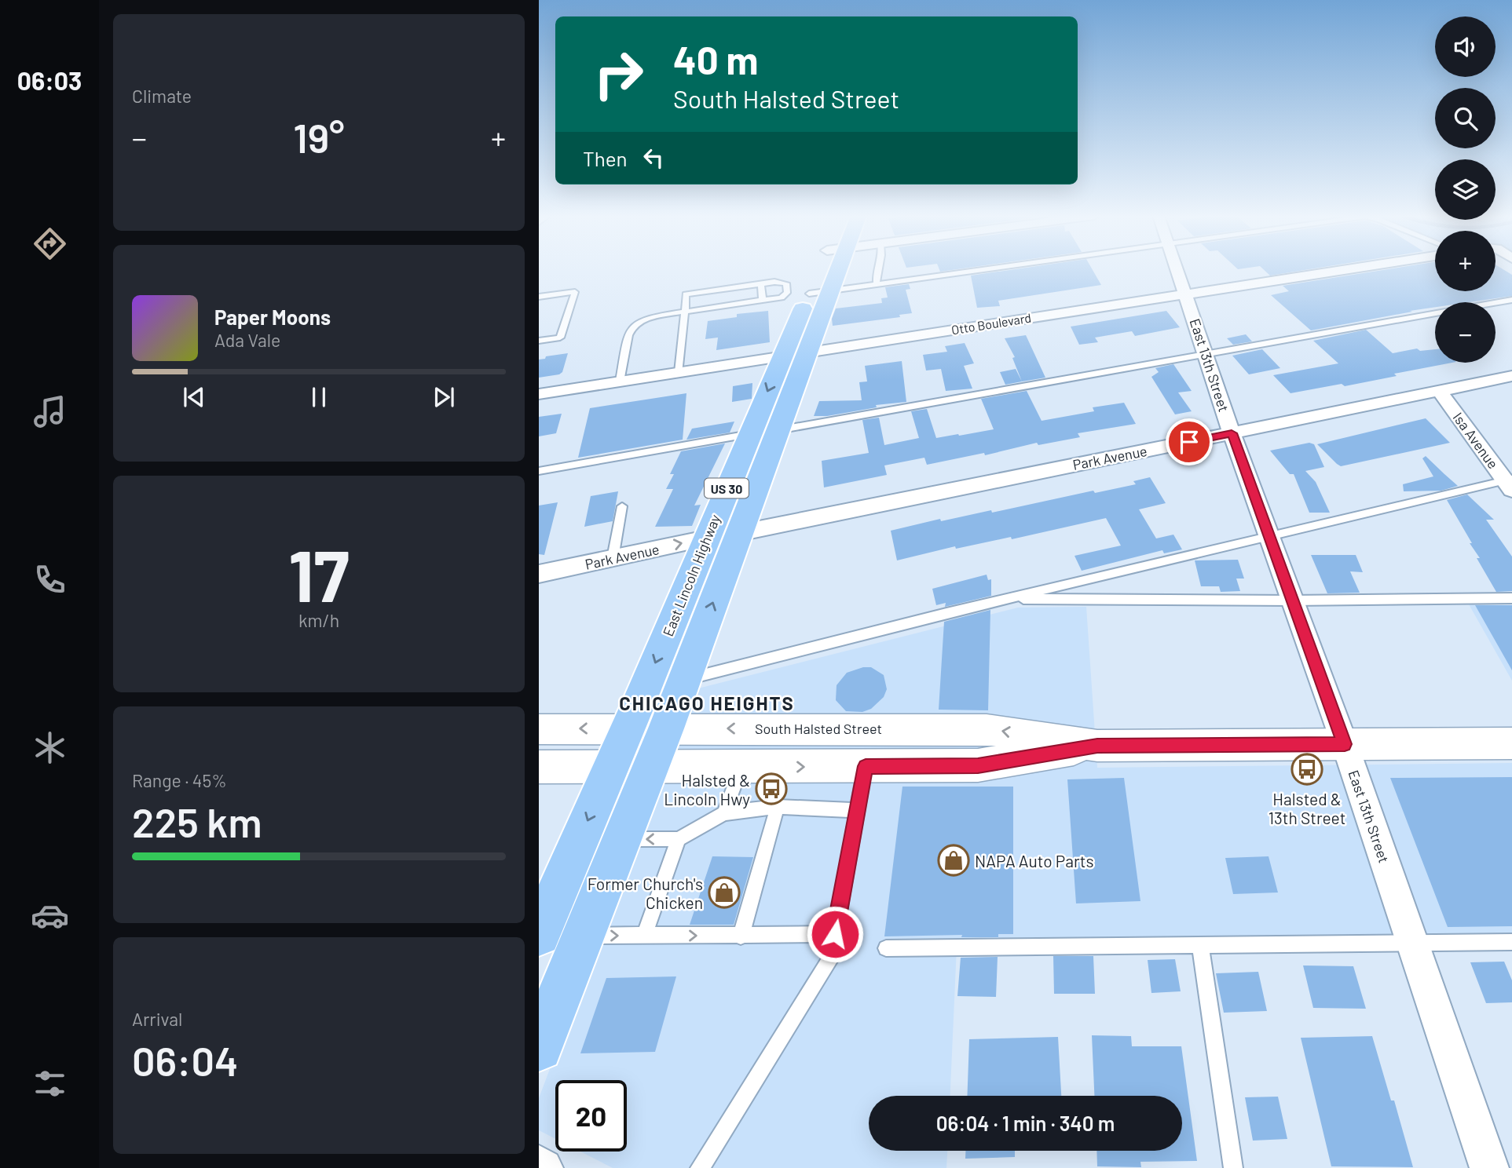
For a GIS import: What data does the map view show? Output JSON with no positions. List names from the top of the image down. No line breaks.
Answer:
{"streets":{"main road":["US 30","East Lincoln Highway"],"street":["Otto Boulevard","East 13th Street","Isa Avenue","Park Avenue","South Halsted Street"]},"crossings":[["Otto Boulevard","East 13th Street"],["Otto Boulevard","East Lincoln Highway"],["East 13th Street","Park Avenue"],["East 13th Street","South Halsted Street"],["Isa Avenue","Park Avenue"],["Park Avenue","East Lincoln Highway"],["US 30","East Lincoln Highway"],["US 30","South Halsted Street"],["East Lincoln Highway","South Halsted Street"]],"districts":["CHICAGO HEIGHTS"],"places":{"bus stop":["Halsted & 13th Street","Halsted & Lincoln Hwy"],"shop":["NAPA Auto Parts","Former Church's Chicken"]},"page":{"tabs":"06:03","tile":["Climate",["17","km/h"],["Range · 45%","225 km"],["Arrival","06:04"]],"map_buttons":["+","−"],"turn":["40 m","South Halsted Street"],"heat":["−","19°","+"],"then":"Then","song":["Paper Moons","Ada Vale"],"limit":"20","trip":"06:04 · 1 min · 340 m"}}
